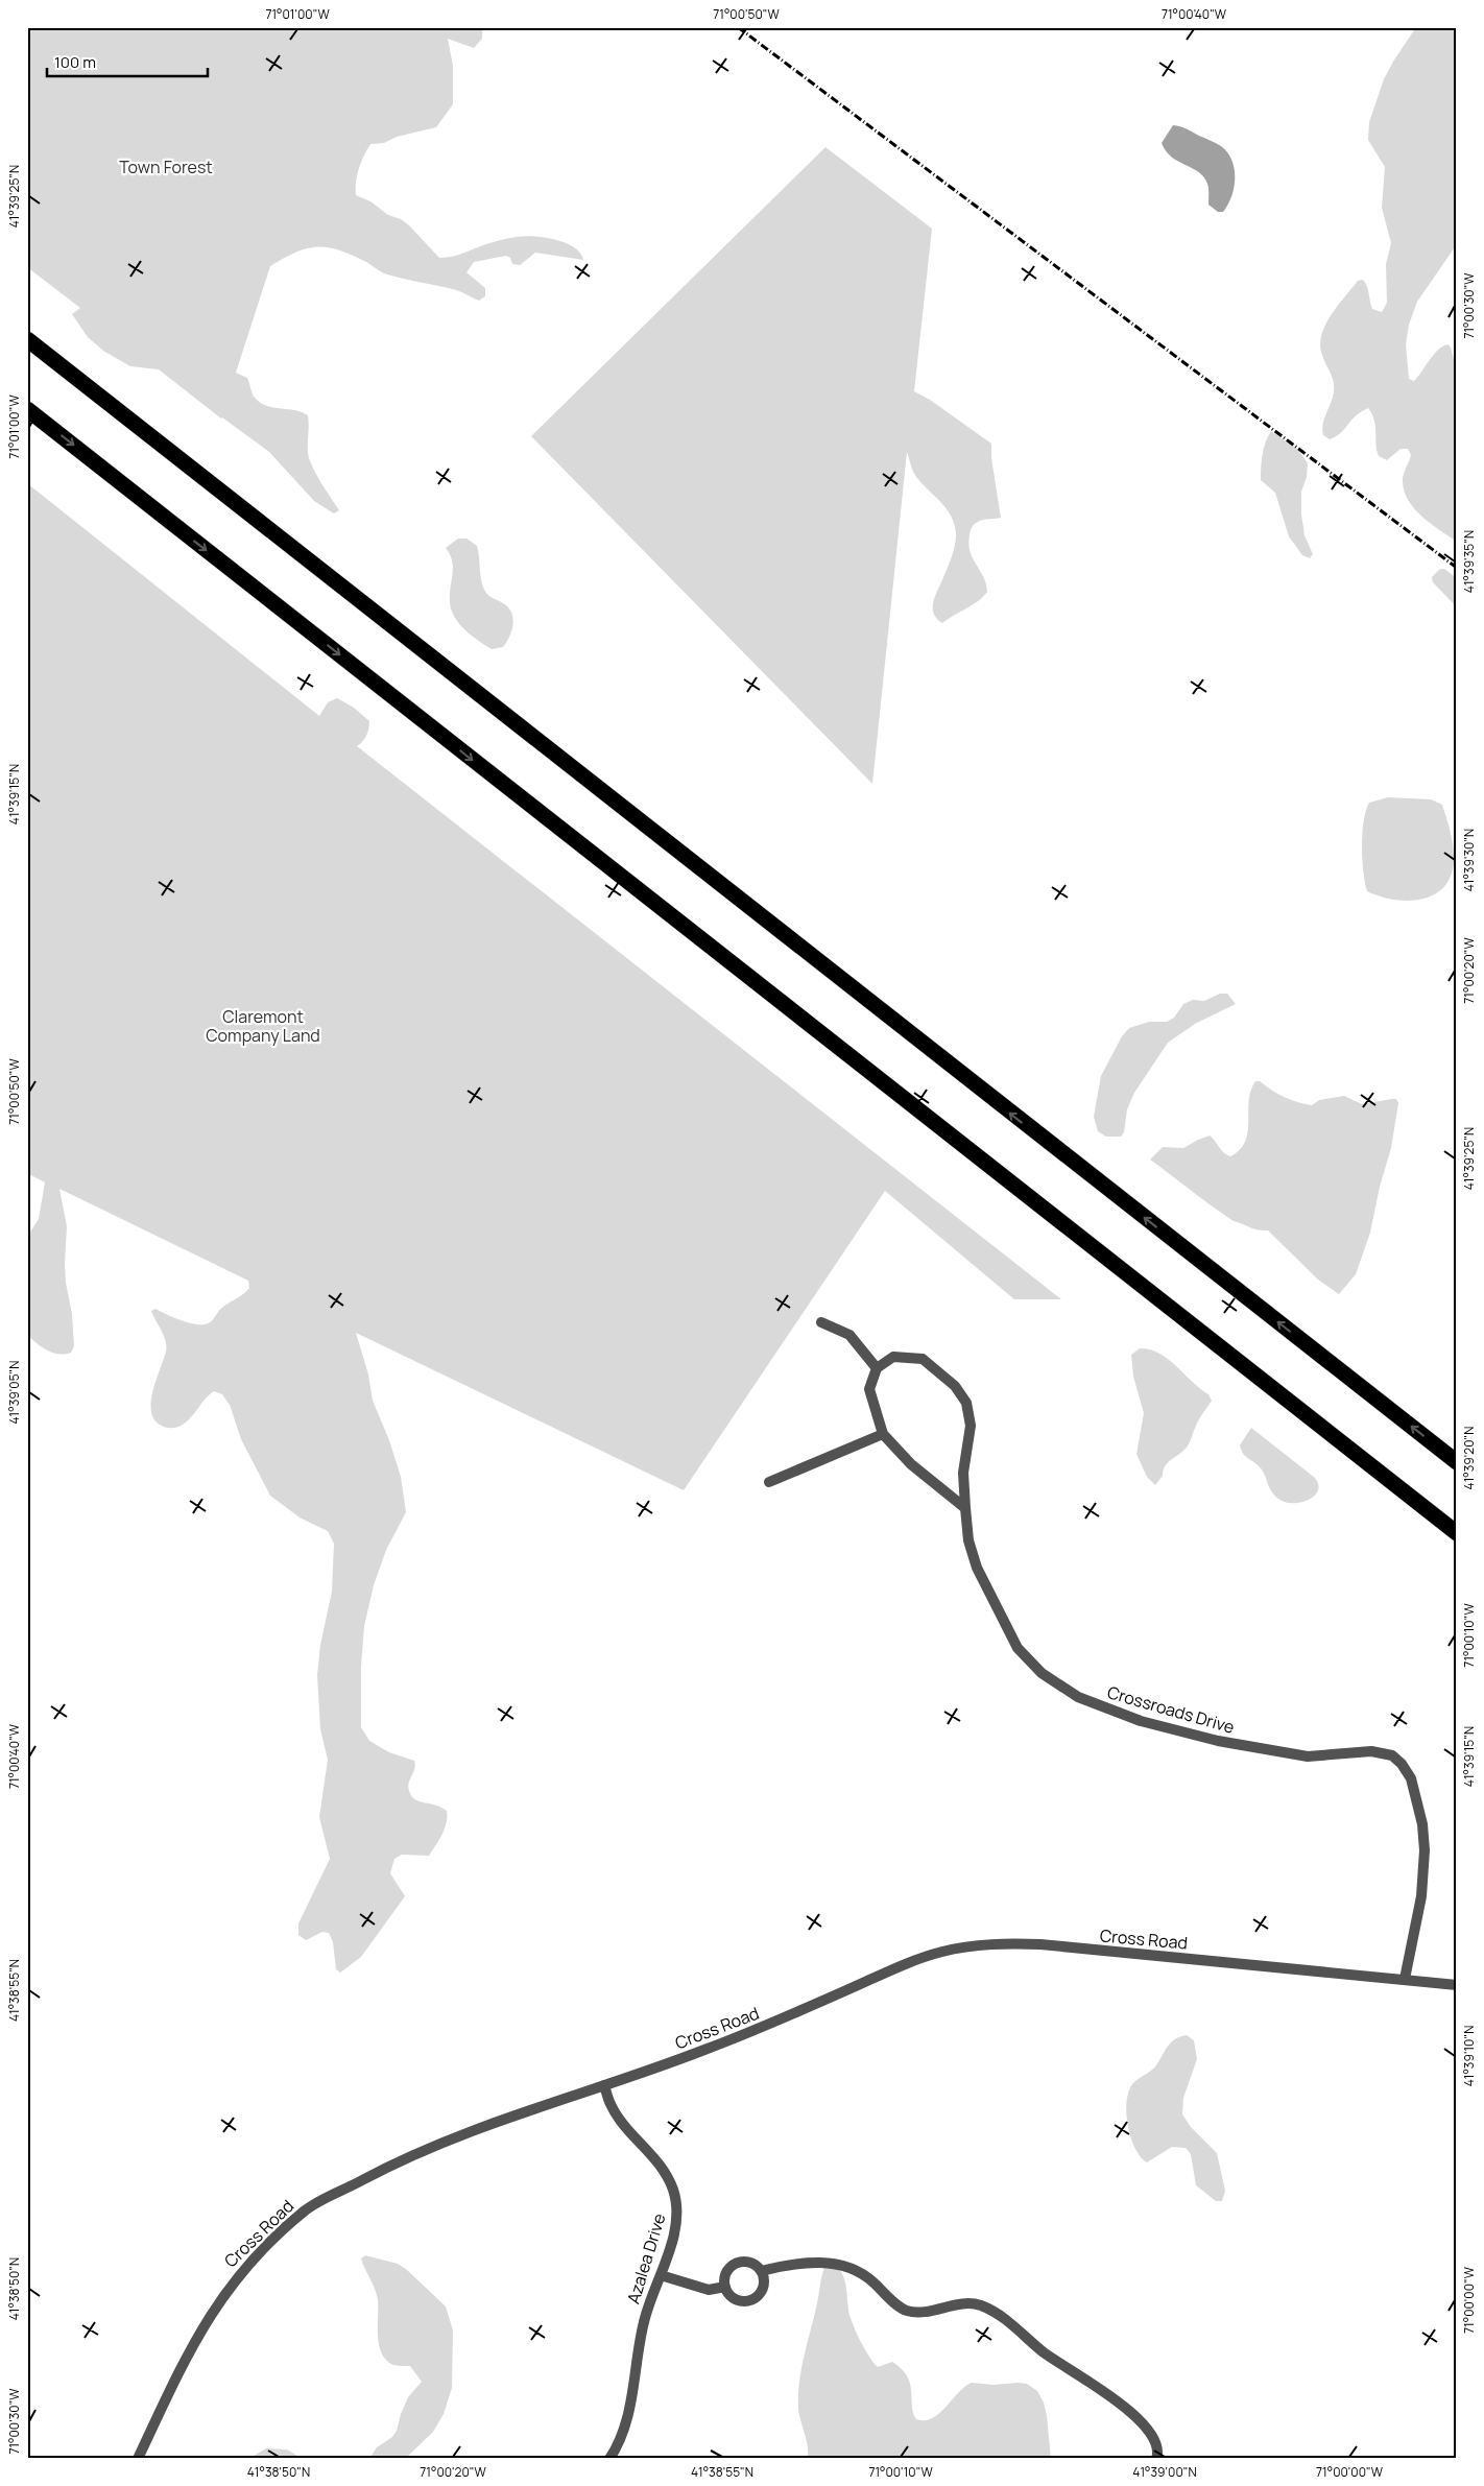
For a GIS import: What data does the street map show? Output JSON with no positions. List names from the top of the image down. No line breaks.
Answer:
{"streets":{"street":["Crossroads Drive","Cross Road","Azalea Drive"]},"crossings":[["Crossroads Drive","Cross Road"],["Cross Road","Azalea Drive"]],"parks":["Town Forest","Claremont Company Land"],"scale_bar":"100 m","coordinates":["71°01'00\"W","71°00'50\"W","71°00'40\"W","41°39'25\"N","71°00'30\"W","41°39'35\"N","41°39'15\"N","41°39'30\"N","71°00'20\"W","41°39'05\"N","41°39'20\"N","71°00'10\"W","41°38'55\"N","41°39'10\"N","41°38'50\"N","71°00'00\"W","41°39'00\"N"]}
